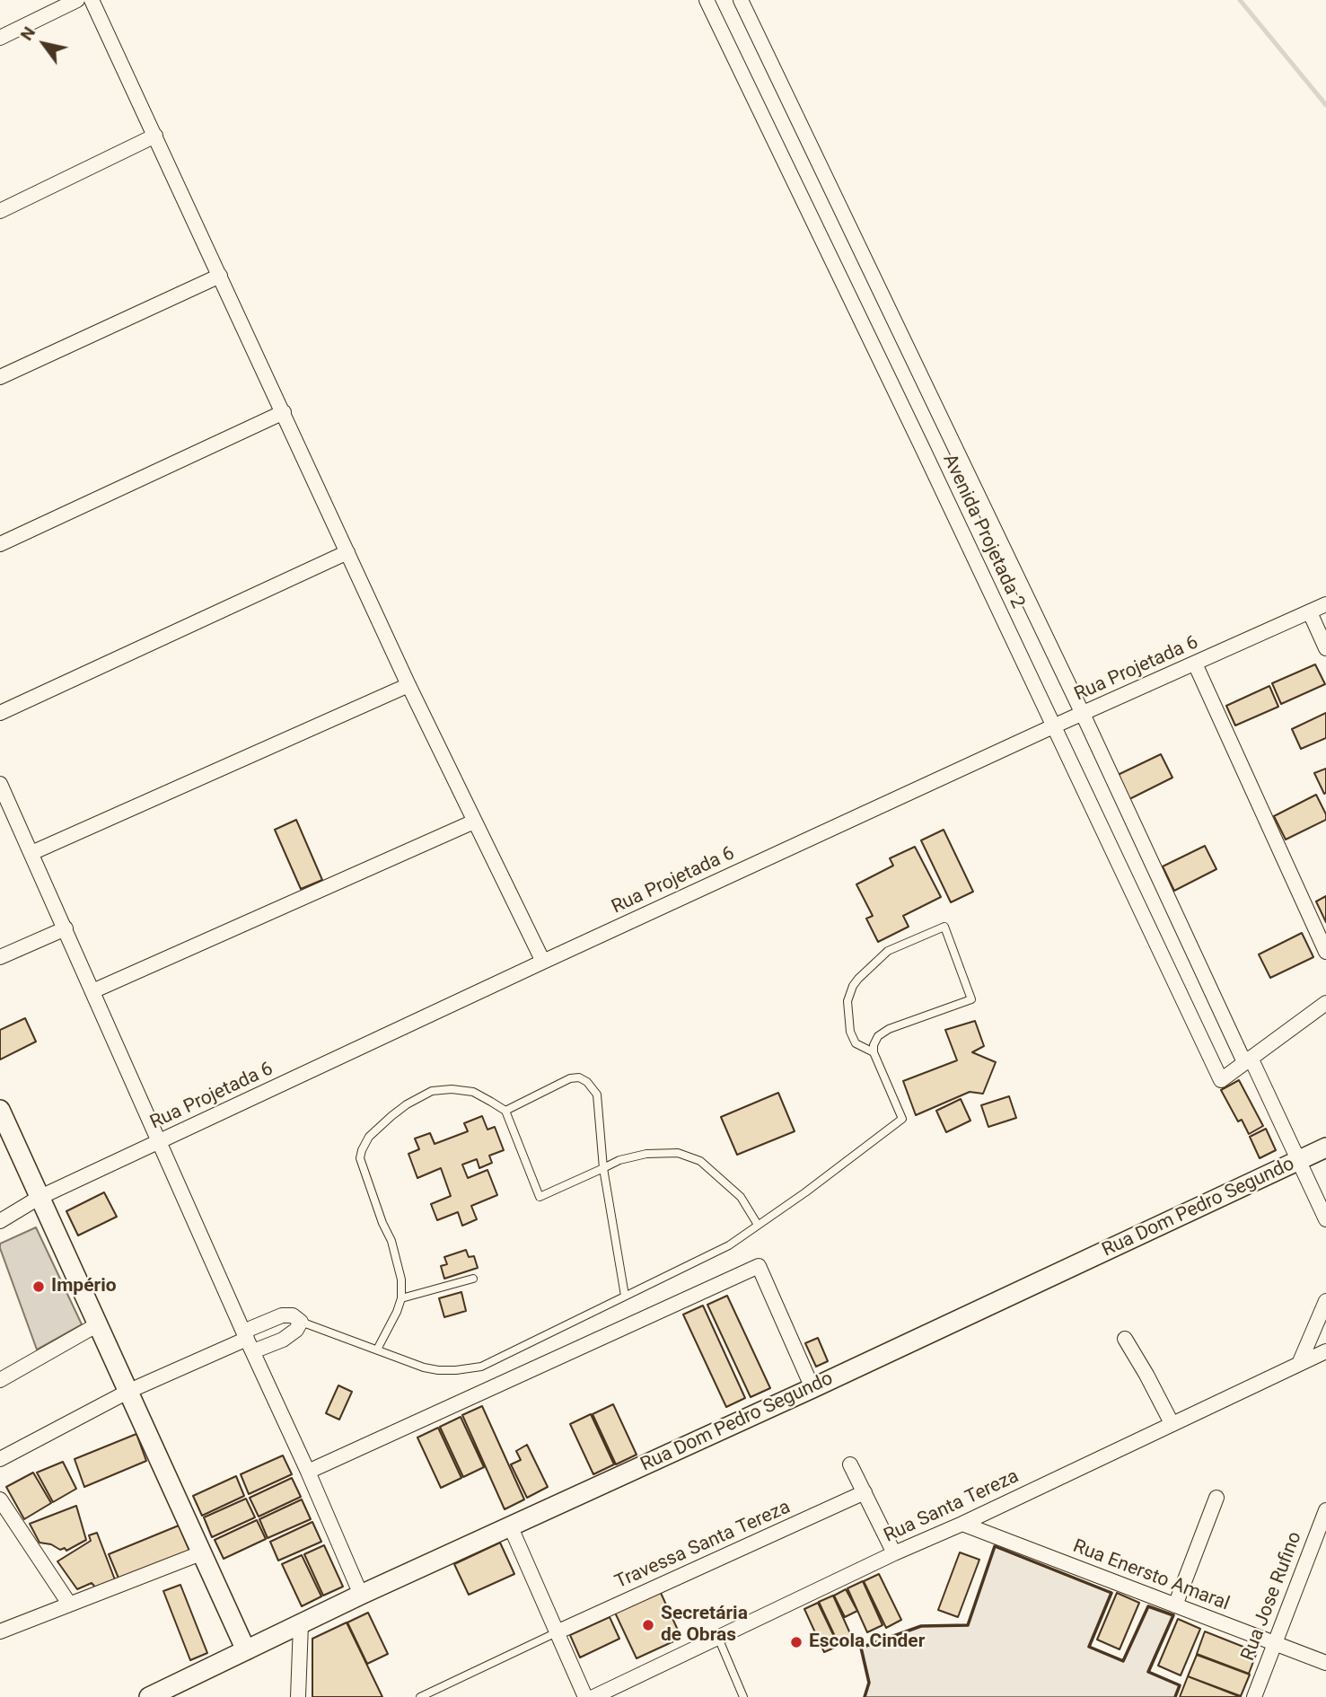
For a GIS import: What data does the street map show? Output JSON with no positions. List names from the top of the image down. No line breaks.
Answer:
{"streets":{"street":["Avenida Projetada 2","Rua Projetada 6","Rua Dom Pedro Segundo","Rua Santa Tereza","Travessa Santa Tereza","Rua Enersto Amaral","Rua Jose Rufino"]},"crossings":[["Avenida Projetada 2","Rua Projetada 6"],["Avenida Projetada 2","Rua Dom Pedro Segundo"],["Rua Santa Tereza","Rua Enersto Amaral"],["Rua Enersto Amaral","Rua Jose Rufino"]],"places":["Império","Secretária de Obras","Escola Cinder"],"north":"top left"}
